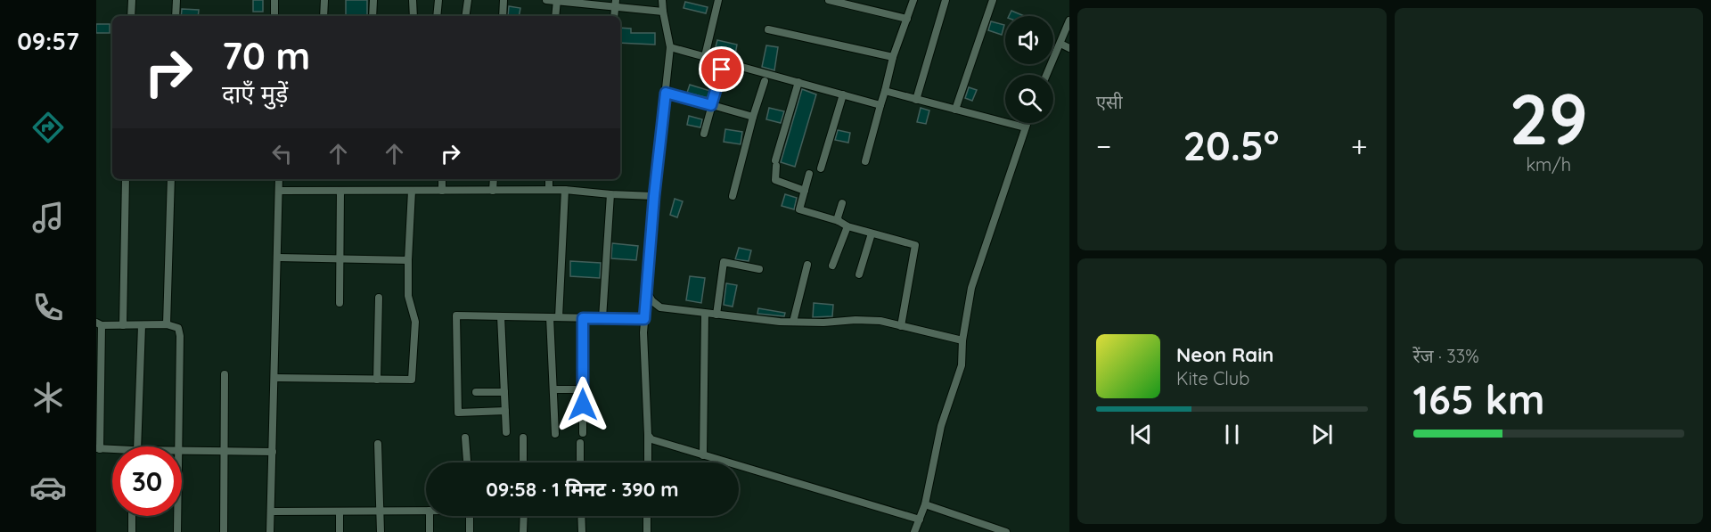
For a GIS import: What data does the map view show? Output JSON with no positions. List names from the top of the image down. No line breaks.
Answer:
{"page":{"tabs":"09:57","tile":["एसी",["29","km/h"],["रेंज · 33%","165 km"]],"turn":["70 m","दाएँ मुड़ें"],"heat":["−","20.5°","+"],"song":["Neon Rain","Kite Club"],"limit":"30","trip":"09:58 · 1 मिनट · 390 m"}}
